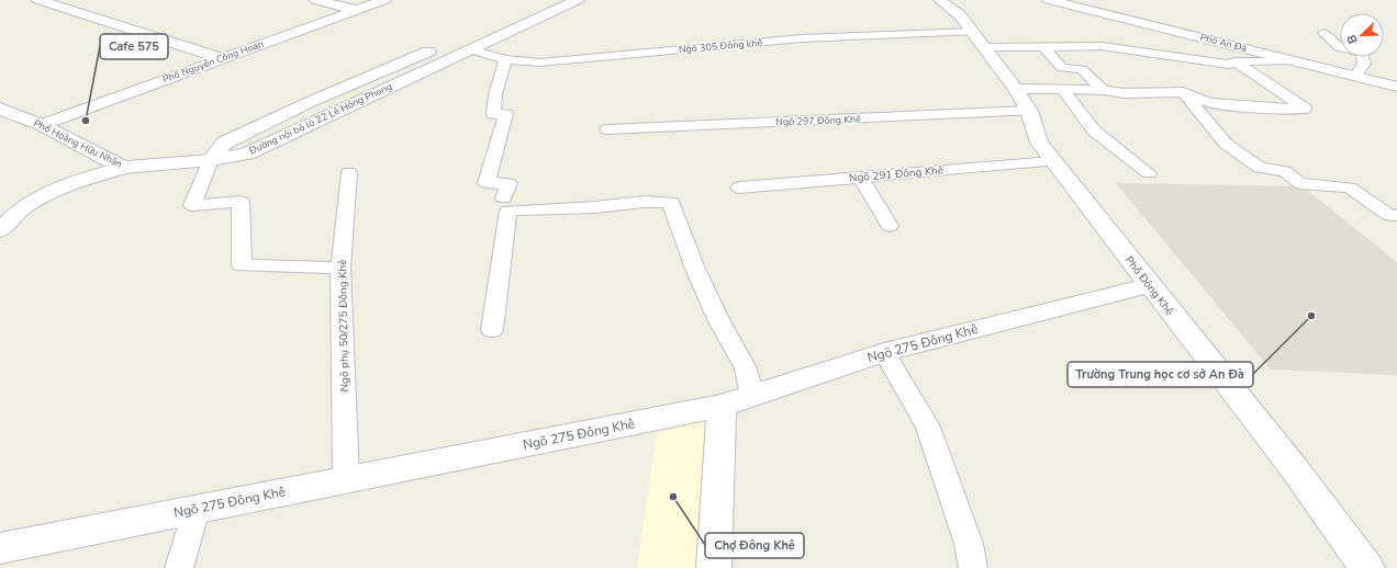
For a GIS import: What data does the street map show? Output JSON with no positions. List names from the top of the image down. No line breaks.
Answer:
{"streets":{"street":["Phố An Đà","Phố Nguyễn Công Hoan","Đường nội bộ lô 22 Lê Hồng Phong","Phố Hoàng Hữu Nhân","Phố Đông Khê","Ngõ 275 Đông Khê"],"lane":["Ngõ 305 Đông khê","Ngõ 297 Đông Khê","Ngõ 291 Đông Khê","Ngõ phụ 50/275 Đông Khê"]},"crossings":[["Phố An Đà","Ngõ 305 Đông khê"],["Ngõ 305 Đông khê","Đường nội bộ lô 22 Lê Hồng Phong"],["Ngõ 305 Đông khê","Phố Đông Khê"],["Phố Nguyễn Công Hoan","Phố Hoàng Hữu Nhân"],["Đường nội bộ lô 22 Lê Hồng Phong","Phố Hoàng Hữu Nhân"],["Ngõ 297 Đông Khê","Phố Đông Khê"],["Ngõ 291 Đông Khê","Phố Đông Khê"],["Phố Đông Khê","Ngõ 275 Đông Khê"],["Ngõ phụ 50/275 Đông Khê","Ngõ 275 Đông Khê"]],"places":["Cafe 575","Trường Trung học cơ sở An Đà","Chợ Đông Khê"],"north":"bottom left"}
